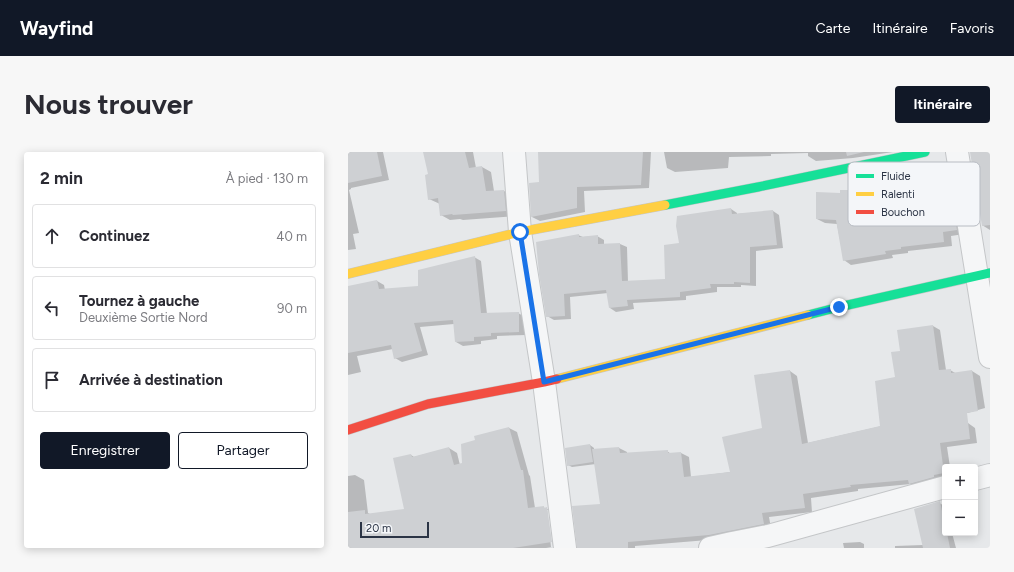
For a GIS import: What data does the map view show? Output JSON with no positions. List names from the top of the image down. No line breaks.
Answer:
{"legend":["Fluide","Ralenti","Bouchon"],"scale_bar":"20 m","page":{"header":"Wayfind","nav":["Carte","Itinéraire","Favoris"],"buttons":["Itinéraire",["Enregistrer","Partager"]],"title":"Nous trouver","heading":["2 min","À pied · 130 m"],"list":[["Continuez","40 m"],["Tournez à gauche","Deuxième Sortie Nord","90 m"],"Arrivée à destination"],"map_buttons":["+","−"],"scale":"20 m"}}
